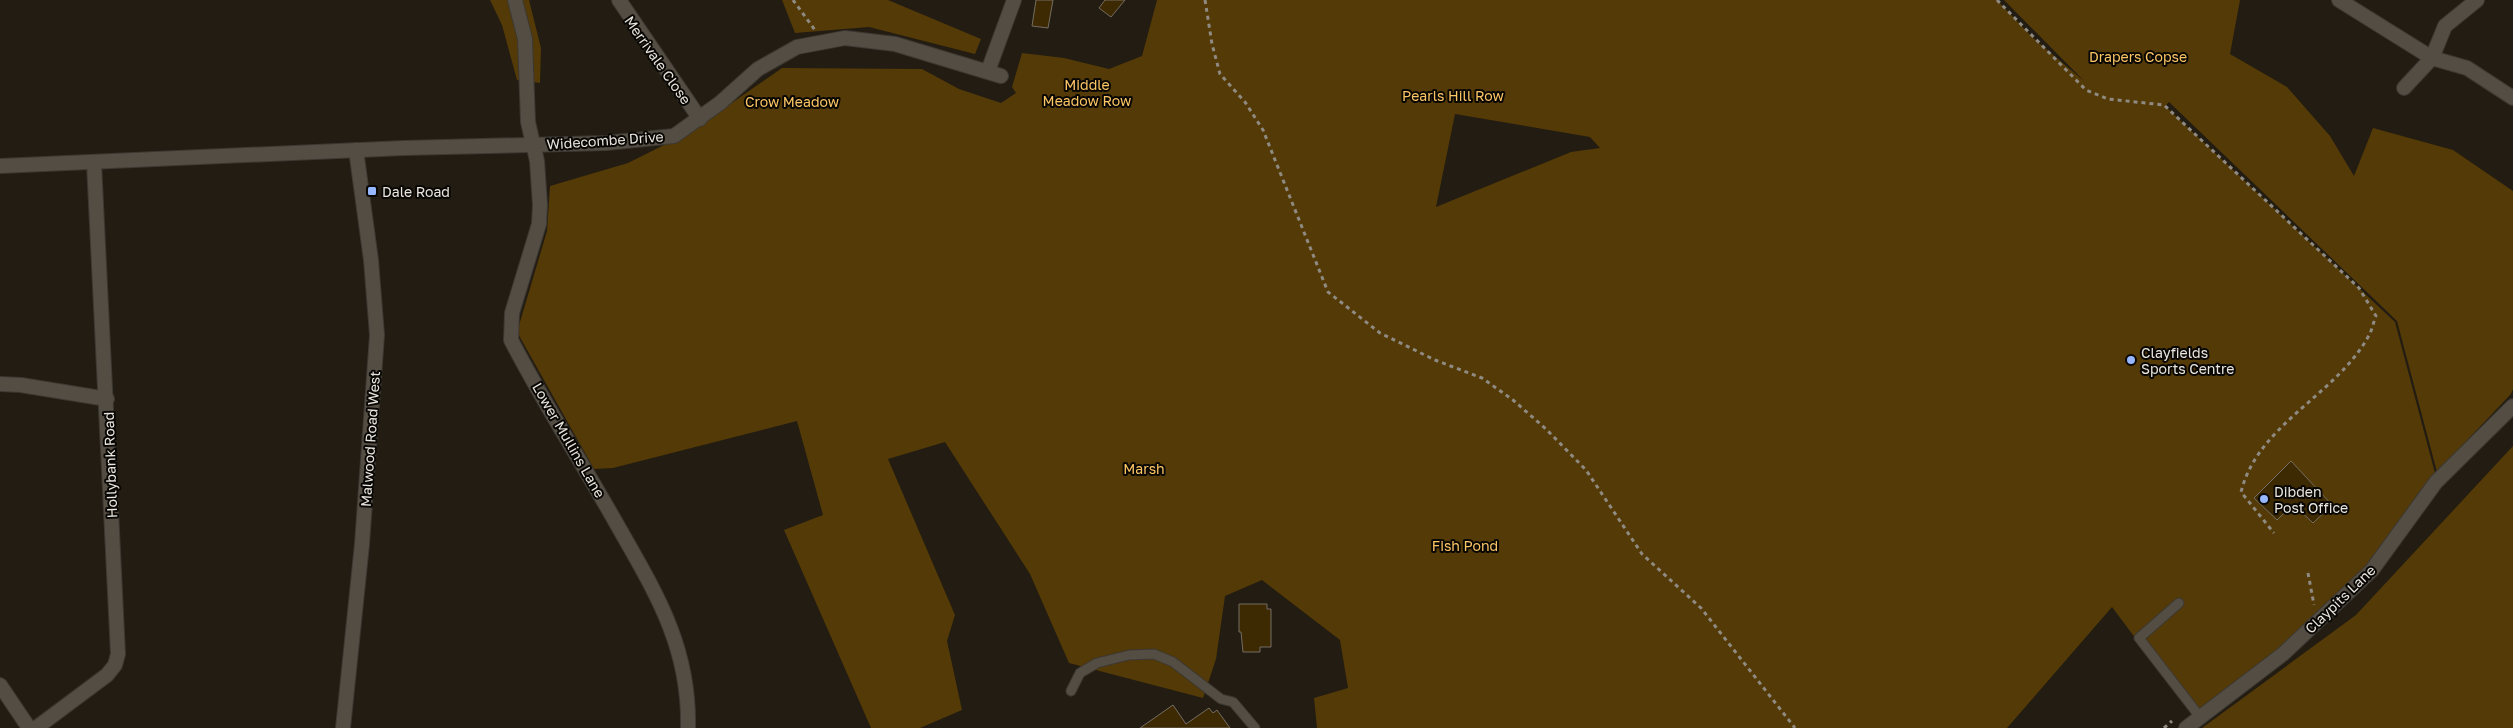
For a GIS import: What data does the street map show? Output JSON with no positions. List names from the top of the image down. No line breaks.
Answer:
{"streets":{"street":["Merrivale Close","Widecombe Drive","Malwood Road West","Lower Mullins Lane","Hollybank Road","Claypits Lane"]},"crossings":[["Merrivale Close","Widecombe Drive"],["Widecombe Drive","Lower Mullins Lane"]],"parks":["Drapers Copse","Middle Meadow Row","Pearls Hill Row","Crow Meadow","Marsh","Fish Pond"],"places":{"transit":["Dale Road"],"other":["Clayfields Sports Centre","Dibden Post Office"]}}
